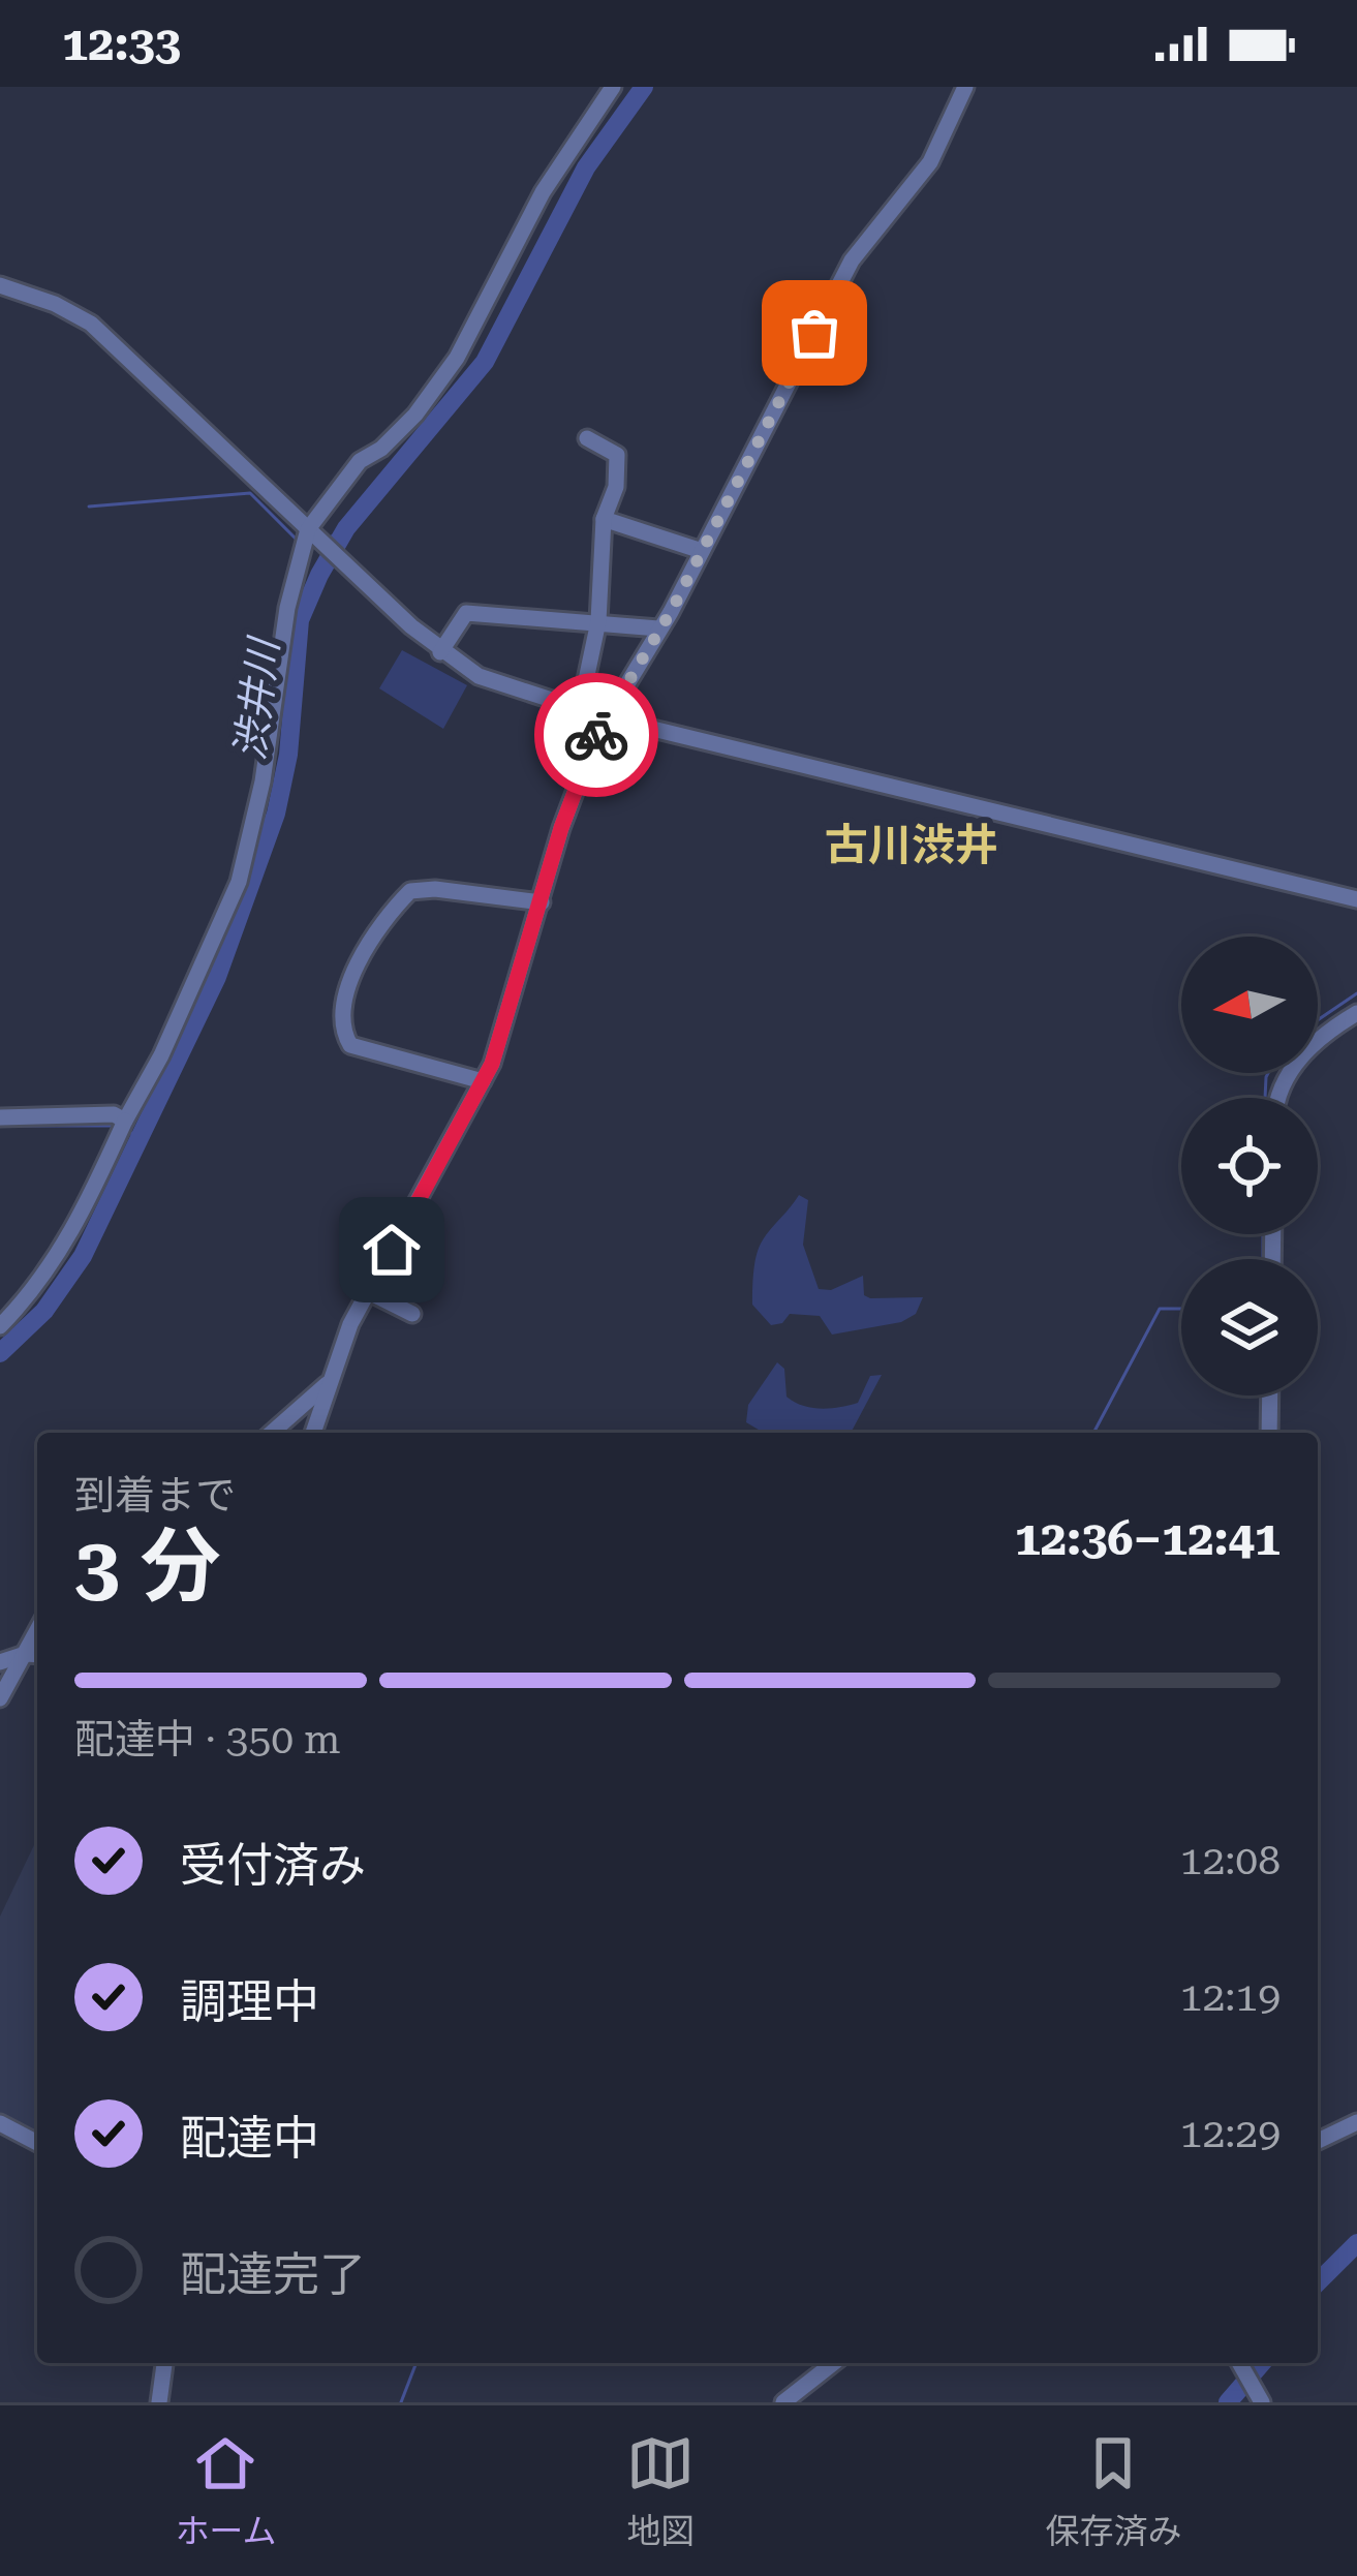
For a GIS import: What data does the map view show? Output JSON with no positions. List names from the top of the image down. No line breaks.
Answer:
{"districts":["古川渋井"],"water":["渋井川"],"north":"left","page":{"status":"12:33","heading":["3 分","到着まで","12:36–12:41"],"bar":"配達中 · 350 m","list":[["受付済み","12:08"],["調理中","12:19"],["配達中","12:29"],"配達完了"],"tabs":["ホーム","地図","保存済み"]}}
